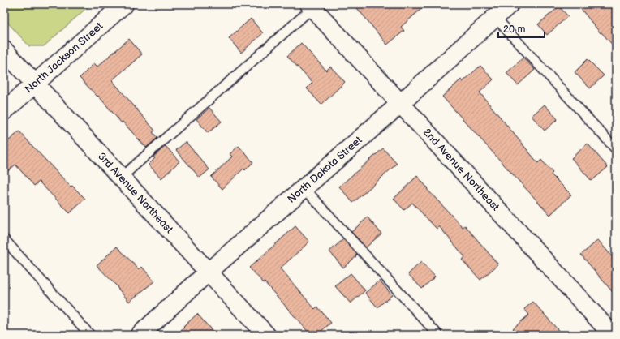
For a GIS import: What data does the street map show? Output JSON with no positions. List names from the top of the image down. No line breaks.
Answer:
{"streets":{"street":["North Jackson Street","North Dakota Street","2nd Avenue Northeast","3rd Avenue Northeast"]},"crossings":[["North Jackson Street","3rd Avenue Northeast"],["North Dakota Street","2nd Avenue Northeast"],["North Dakota Street","3rd Avenue Northeast"]],"scale_bar":"20 m"}
